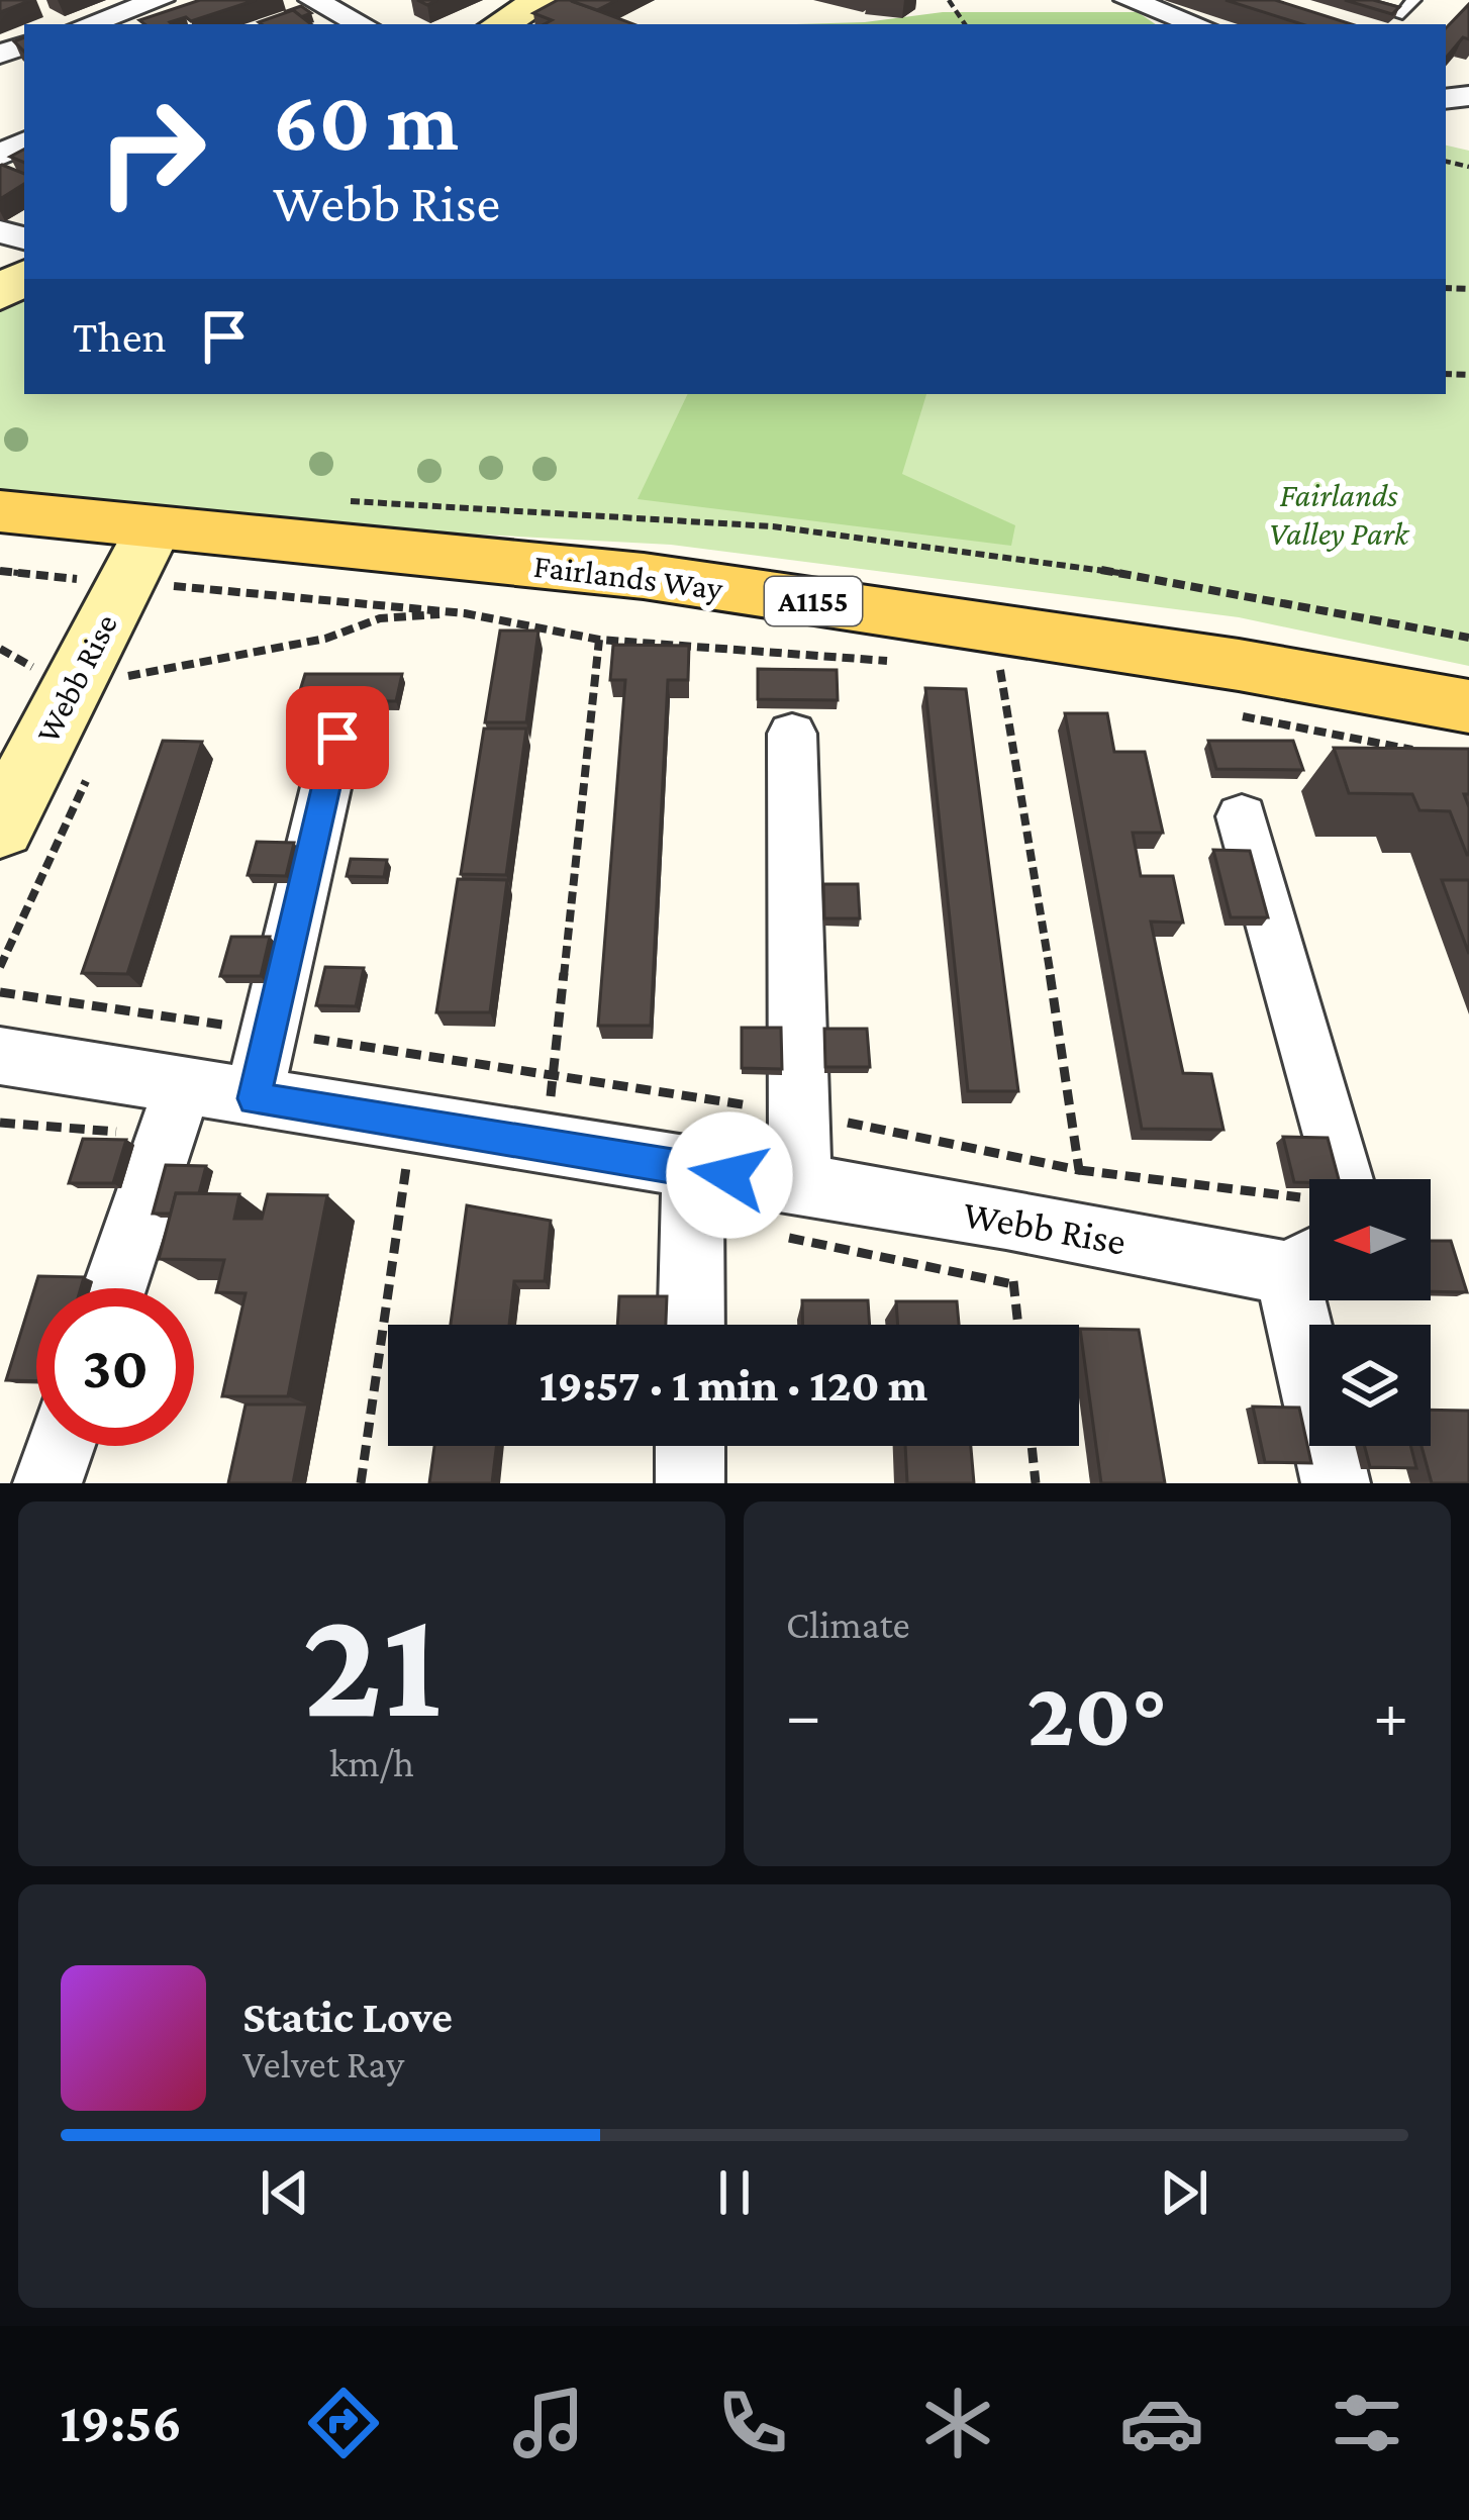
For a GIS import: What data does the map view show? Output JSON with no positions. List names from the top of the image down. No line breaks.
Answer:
{"streets":{"main road":["Fairlands Way","A1155"],"street":["Webb Rise"]},"crossings":[["Fairlands Way","Webb Rise"]],"parks":["Fairlands Valley Park"],"north":"left","page":{"turn":["60 m","Webb Rise"],"then":"Then","limit":"30","trip":"19:57 · 1 min · 120 m","tile":[["21","km/h"],"Climate"],"heat":["−","20°","+"],"song":["Static Love","Velvet Ray"],"tabs":"19:56"}}
